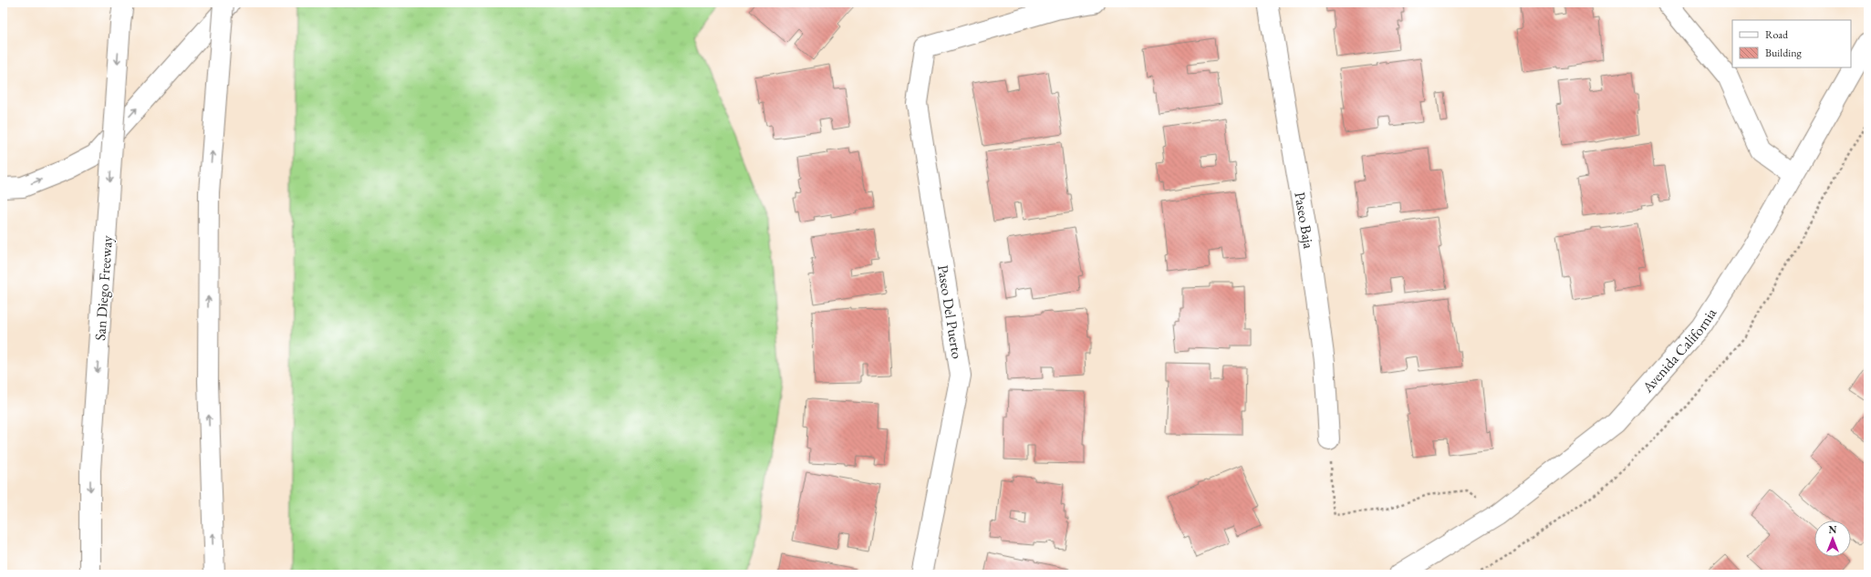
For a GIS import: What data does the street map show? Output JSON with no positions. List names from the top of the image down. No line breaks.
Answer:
{"streets":{"main road":["Paseo Baja","San Diego Freeway","Paseo Del Puerto","Avenida California"]},"legend":["Road","Building"],"north":"top"}
